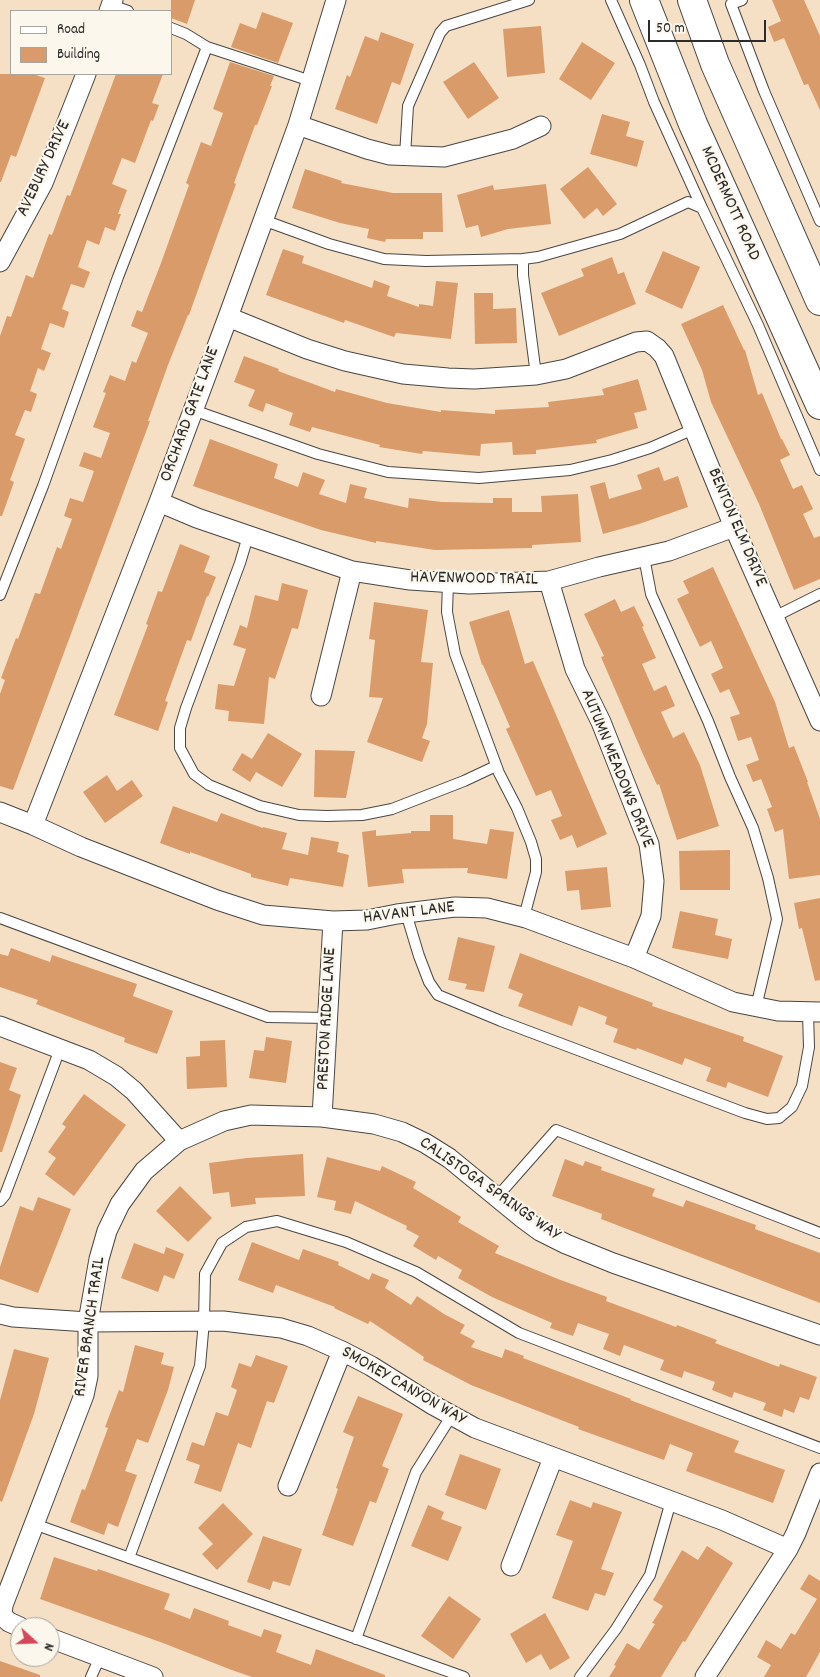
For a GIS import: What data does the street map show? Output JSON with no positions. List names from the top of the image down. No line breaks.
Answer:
{"streets":{"main road":["MCDERMOTT ROAD"],"street":["AVEBURY DRIVE","ORCHARD GATE LANE","BENTON ELM DRIVE","HAVENWOOD TRAIL","AUTUMN MEADOWS DRIVE","HAVANT LANE","PRESTON RIDGE LANE","CALISTOGA SPRINGS WAY","RIVER BRANCH TRAIL","SMOKEY CANYON WAY"]},"crossings":[["ORCHARD GATE LANE","HAVENWOOD TRAIL"],["ORCHARD GATE LANE","HAVANT LANE"],["BENTON ELM DRIVE","HAVENWOOD TRAIL"],["HAVENWOOD TRAIL","AUTUMN MEADOWS DRIVE"],["AUTUMN MEADOWS DRIVE","HAVANT LANE"],["HAVANT LANE","PRESTON RIDGE LANE"],["PRESTON RIDGE LANE","CALISTOGA SPRINGS WAY"],["CALISTOGA SPRINGS WAY","RIVER BRANCH TRAIL"],["RIVER BRANCH TRAIL","SMOKEY CANYON WAY"]],"legend":["Road","Building"],"scale_bar":"50 m","north":"right"}
